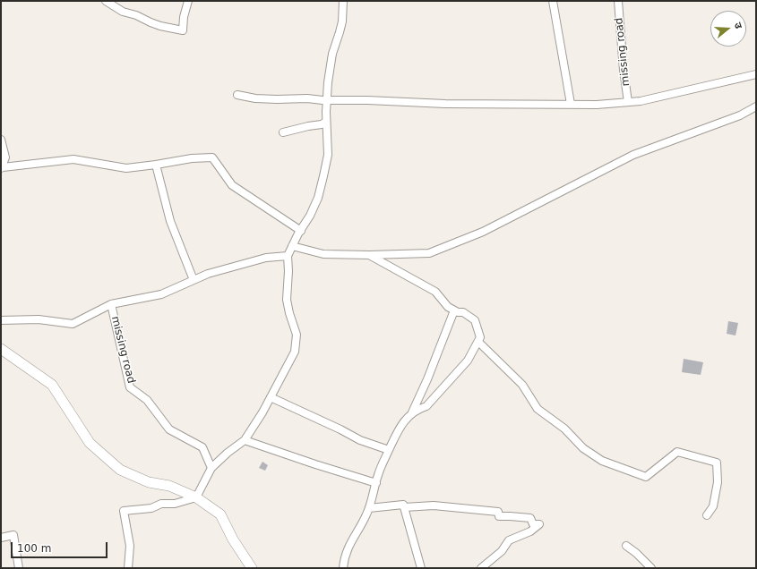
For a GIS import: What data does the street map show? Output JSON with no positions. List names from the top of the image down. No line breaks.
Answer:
{"streets":{"street":["missing road"]},"scale_bar":"100 m","north":"right"}
